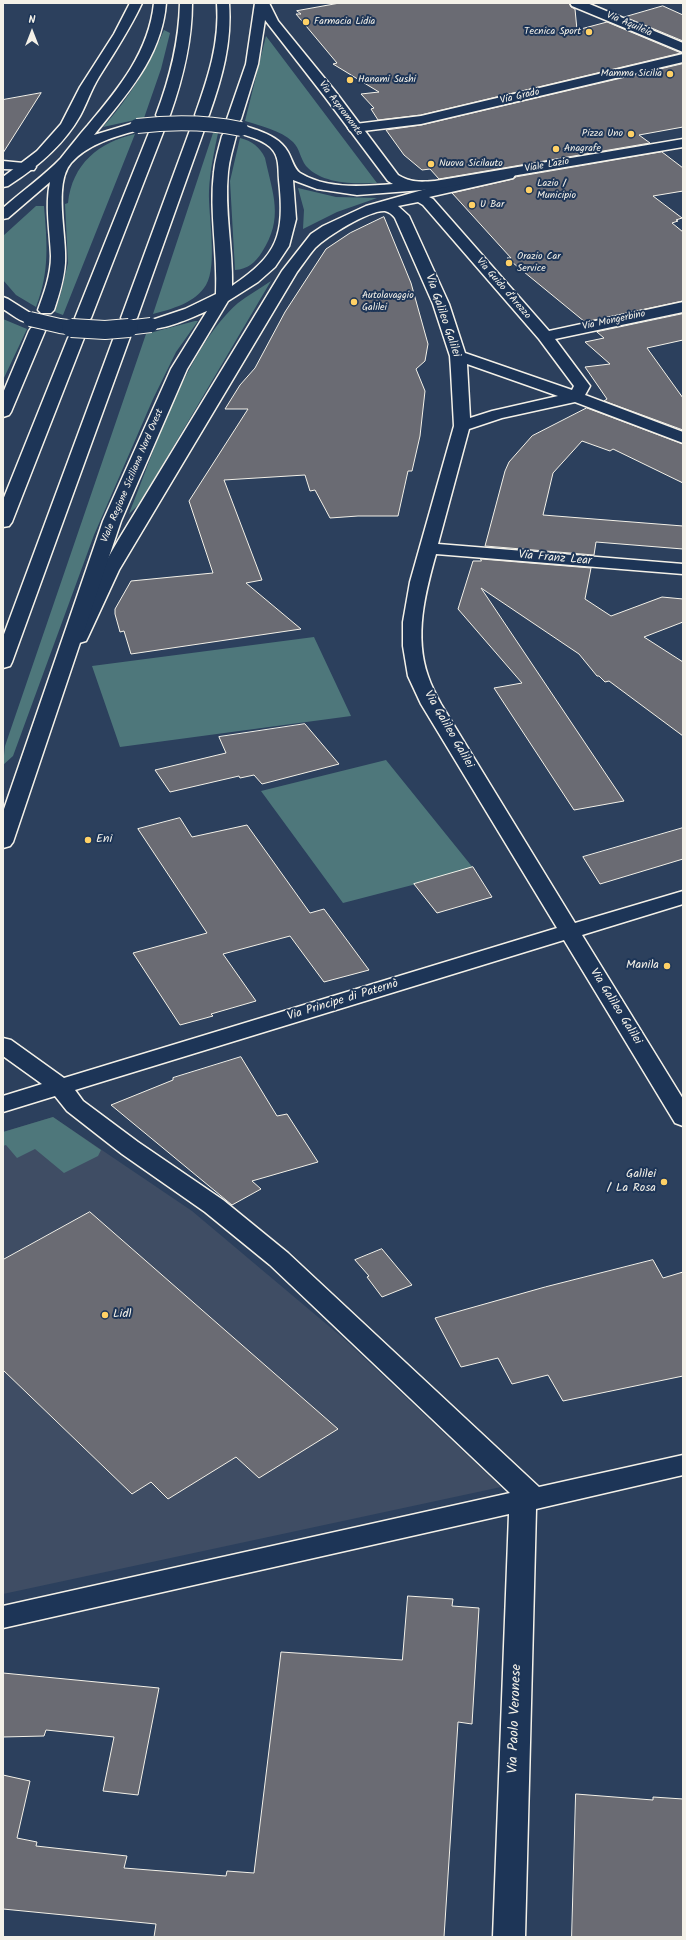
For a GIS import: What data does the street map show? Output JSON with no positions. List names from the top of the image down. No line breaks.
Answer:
{"streets":{"street":["Via Aquileia","Via Grado","Via Aspromonte","Viale Lazio","Via Guido d'Arezzo","Via Galileo Galilei","Via Mongerbino","Viale Regione Siciliana Nord Ovest","Via Franz Lear","Via Principe di Paternò","Via Paolo Veronese"]},"crossings":[["Via Grado","Via Aspromonte"],["Via Aspromonte","Viale Lazio"],["Via Aspromonte","Viale Regione Siciliana Nord Ovest"],["Via Guido d'Arezzo","Via Mongerbino"],["Via Galileo Galilei","Via Franz Lear"],["Via Galileo Galilei","Via Principe di Paternò"]],"places":["Farmacia Lidia","Tecnica Sport","Mamma Sicilia","Hanami Sushi","Pizza Uno","Anagrafe","Nuova Sicilauto","Lazio / Municipio","U Bar","Orazio Car Service","Autolavaggio Galilei","Eni","Manila","Galilei / La Rosa","Lidl"],"north":"top"}
